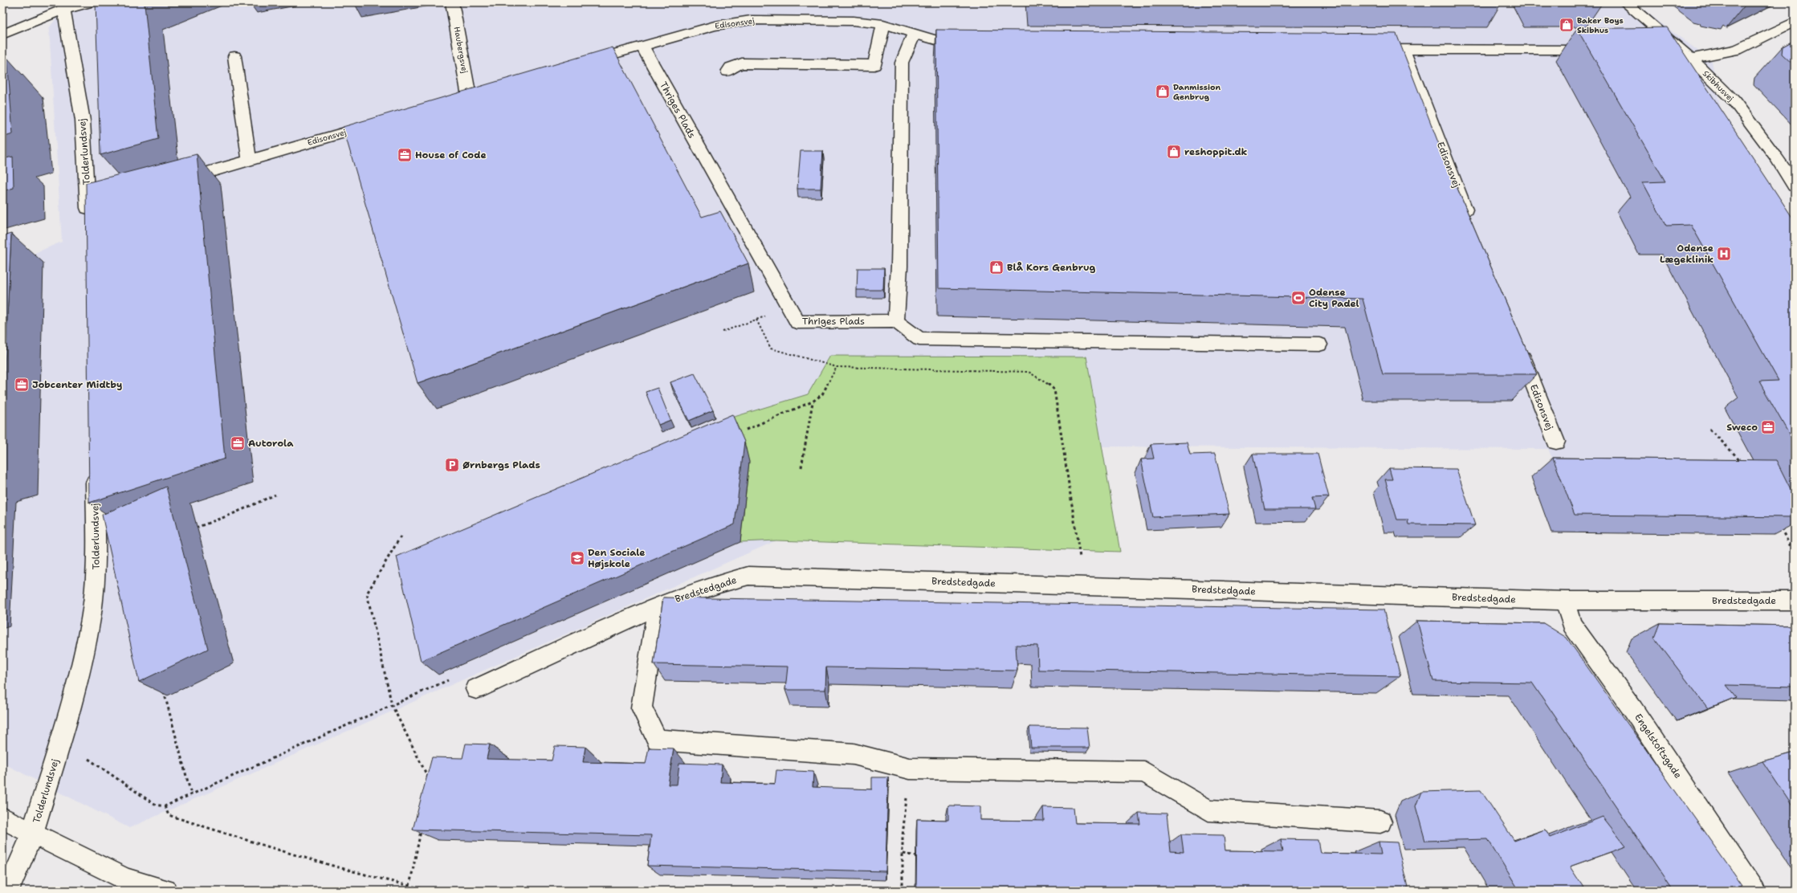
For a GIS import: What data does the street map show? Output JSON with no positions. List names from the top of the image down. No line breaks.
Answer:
{"streets":{"street":["Edisonsvej","Haubergsvej","Skibhusvej","Thriges Plads","Tolderlundsvej","Bredstedgade","Engelstoftsgade"]},"crossings":[["Edisonsvej","Thriges Plads"],["Bredstedgade","Engelstoftsgade"]],"places":{"shop":["Baker Boys Skibhus","Danmission Genbrug","reshoppit.dk","Blå Kors Genbrug"],"office":["House of Code","Jobcenter Midtby","Sweco","Autorola"],"hospital":["Odense Lægeklinik"],"sports":["Odense City Padel"],"parking":["Ørnbergs Plads"],"school or university":["Den Sociale Højskole"]}}
